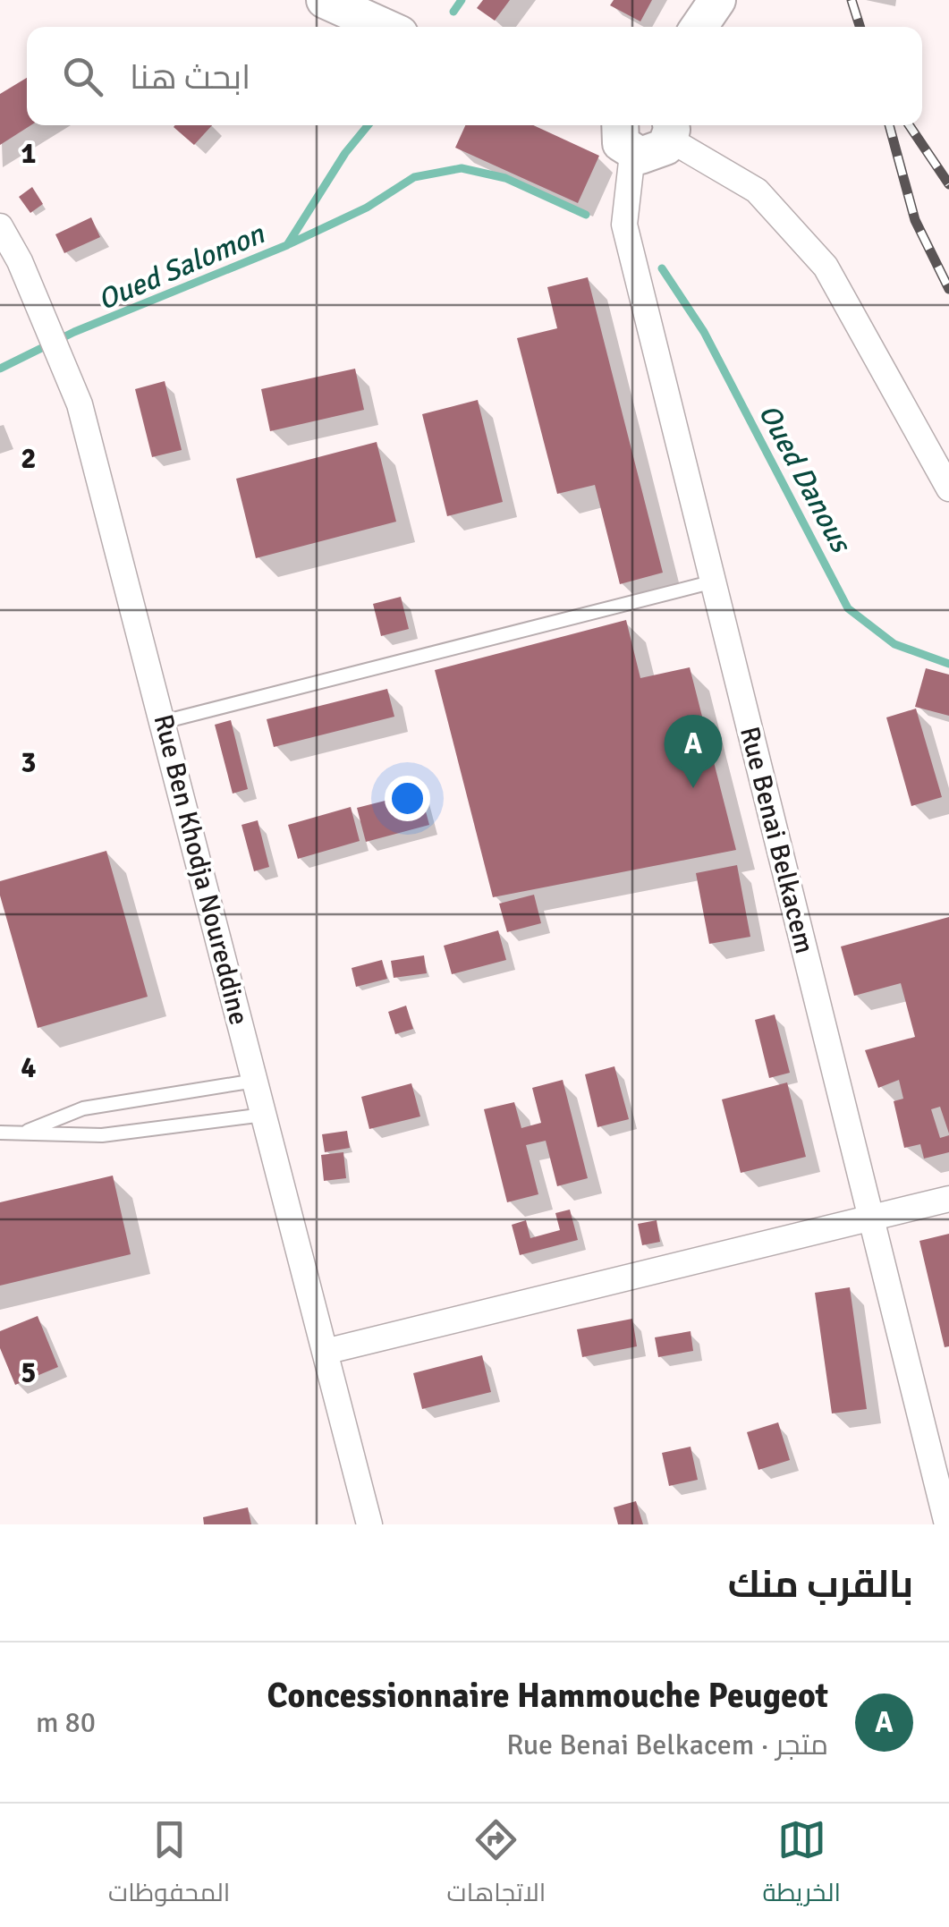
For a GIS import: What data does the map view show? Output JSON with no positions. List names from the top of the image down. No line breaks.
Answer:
{"streets":{"street":["Rue Benai Belkacem","Rue Ben Khodja Noureddine"]},"water":["Oued Salomon","Oued Danous"],"page":{"search":"ابحث هنا","pins":"A","heading":"بالقرب منك","list":[{"mark":"A","name":"Concessionnaire Hammouche Peugeot","note":"متجر · Rue Benai Belkacem","value":"80 m"}],"nav":["الخريطة","الاتجاهات","المحفوظات"]},"grid":{"rows":["1","2","3","4","5"]}}
